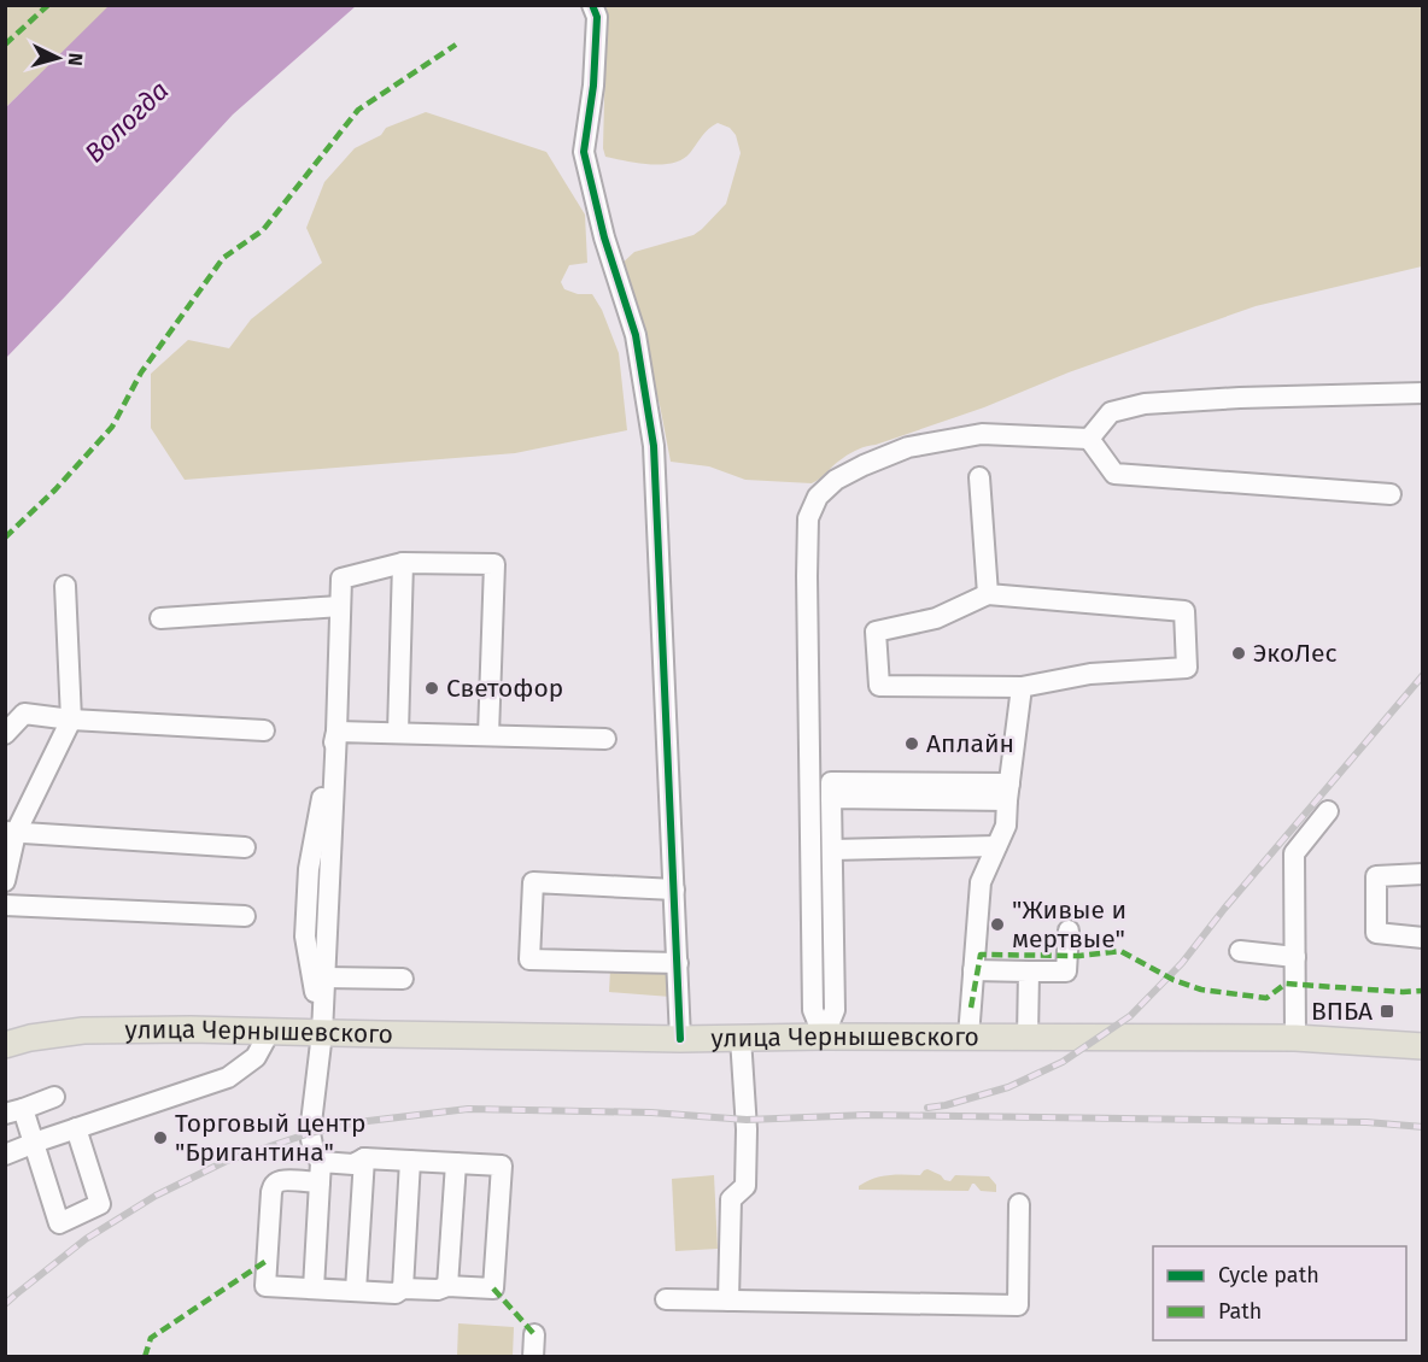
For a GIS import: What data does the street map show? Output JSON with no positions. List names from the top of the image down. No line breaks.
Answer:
{"streets":{"main road":["улица Чернышевского"]},"water":["Вологда"],"places":{"other":["ЭкоЛес","Светофор","Аплайн","\"Живые и мертвые\"","Торговый центр \"Бригантина\""],"transit":["ВПБА"]},"legend":["Cycle path","Path"],"north":"right"}
